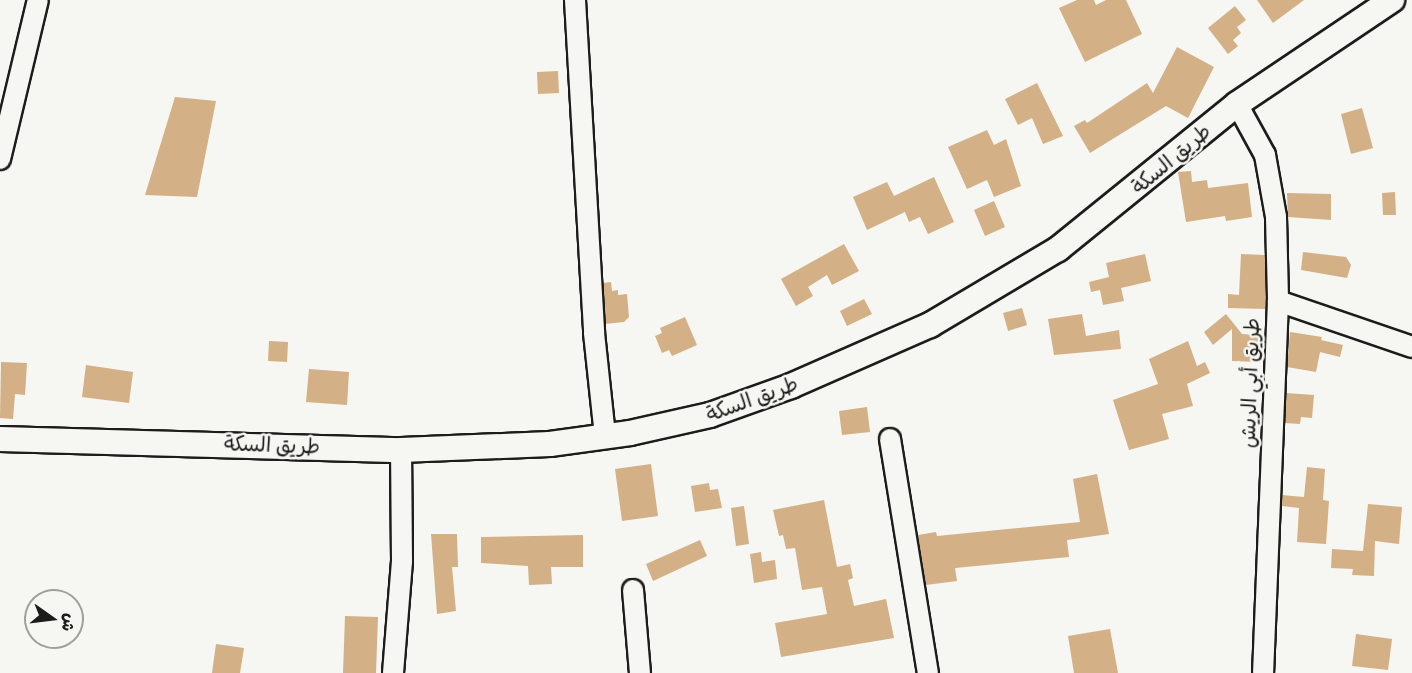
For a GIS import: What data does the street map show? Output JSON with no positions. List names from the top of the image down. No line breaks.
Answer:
{"streets":{"main road":["طريق السكة"],"street":["طريق أبي الريش"]},"crossings":[["طريق السكة","طريق أبي الريش"]],"north":"right"}
